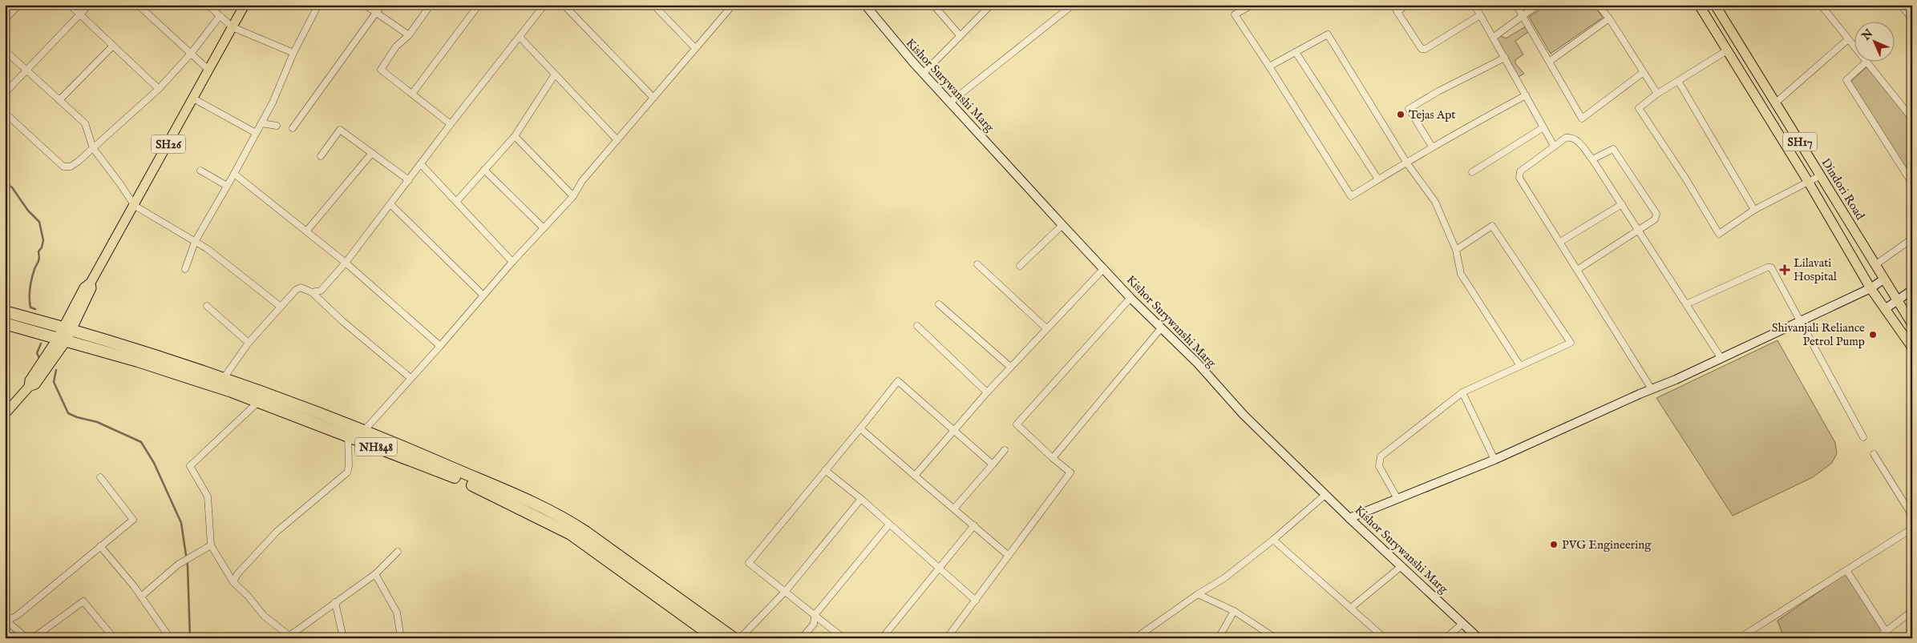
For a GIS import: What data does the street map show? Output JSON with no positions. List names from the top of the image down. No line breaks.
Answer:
{"streets":{"highway":["NH848"],"main road":["SH17","SH26","Dindori Road"],"street":["Kishor Surywanshi Marg"]},"crossings":[["SH26","NH848"]],"places":{"other":["Tejas Apt","Shivanjali Reliance Petrol Pump","PVG Engineering"],"health":["Lilavati Hospital"]},"north":"top left"}
